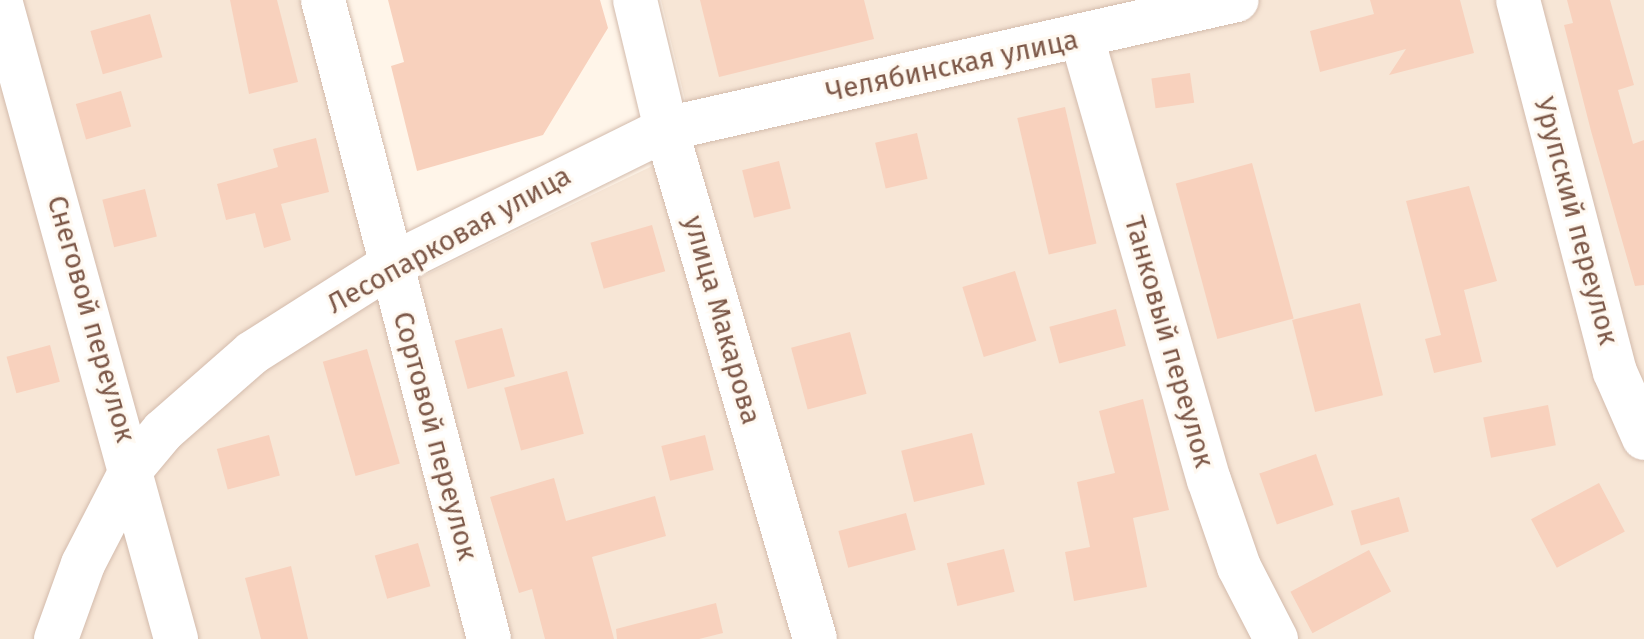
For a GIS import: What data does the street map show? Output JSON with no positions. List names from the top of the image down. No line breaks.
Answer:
{"streets":{"street":["Челябинская улица","Урупский переулок","Лесопарковая улица","Снеговой переулок","улица Макарова","Танковый переулок","Сортовой переулок"]},"crossings":[["Челябинская улица","Лесопарковая улица"],["Челябинская улица","улица Макарова"],["Челябинская улица","Танковый переулок"],["Лесопарковая улица","Снеговой переулок"],["Лесопарковая улица","улица Макарова"],["Лесопарковая улица","Сортовой переулок"]]}
